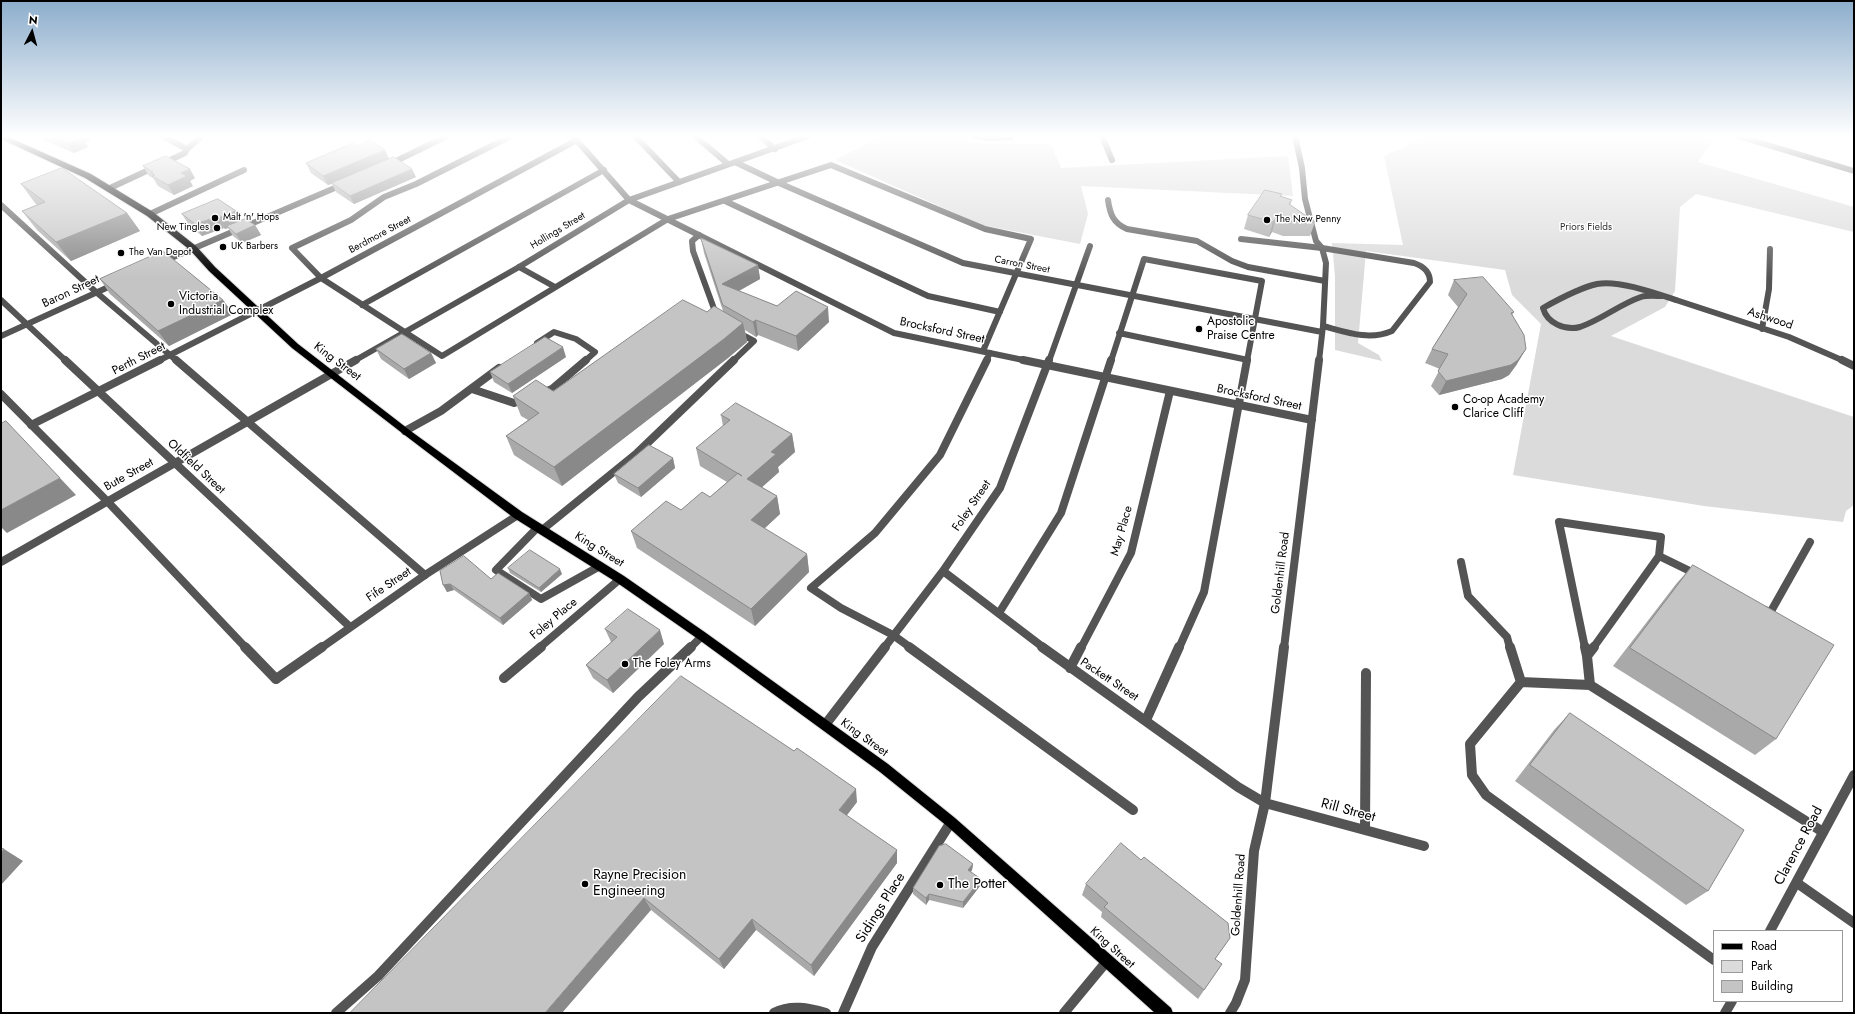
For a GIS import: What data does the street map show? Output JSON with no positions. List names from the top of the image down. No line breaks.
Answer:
{"streets":{"main road":["King Street"],"street":["Hollings Street","Berdmore Street","Carron Street","Baron Street","Ashwood","Brocksford Street","Perth Street","Oldfield Street","Bute Street","Foley Street","May Place","Goldenhill Road","Fife Street","Foley Place","Packett Street","Rill Street","Clarence Road","Sidings Place"]},"crossings":[["Hollings Street","Brocksford Street"],["Hollings Street","King Street"],["Hollings Street","Bute Street"],["Berdmore Street","Perth Street"],["Berdmore Street","King Street"],["Carron Street","Foley Street"],["Carron Street","Goldenhill Road"],["Baron Street","Oldfield Street"],["Brocksford Street","Foley Street"],["Brocksford Street","May Place"],["Brocksford Street","Goldenhill Road"],["Perth Street","King Street"],["Perth Street","Oldfield Street"],["King Street","Bute Street"],["King Street","Foley Street"],["King Street","Fife Street"],["King Street","Foley Place"],["King Street","Sidings Place"],["Oldfield Street","Bute Street"],["Oldfield Street","Fife Street"],["Bute Street","Fife Street"],["Foley Street","Packett Street"],["May Place","Packett Street"],["Goldenhill Road","Packett Street"],["Goldenhill Road","Rill Street"],["Packett Street","Rill Street"]],"parks":["Priors Fields"],"places":["Malt 'n' Hops","The New Penny","New Tingles","UK Barbers","The Van Depot","Victoria Industrial Complex","Apostolic Praise Centre","Co-op Academy Clarice Cliff","The Foley Arms","Rayne Precision Engineering","The Potter"],"legend":["Road","Park","Building"],"north":"top"}
